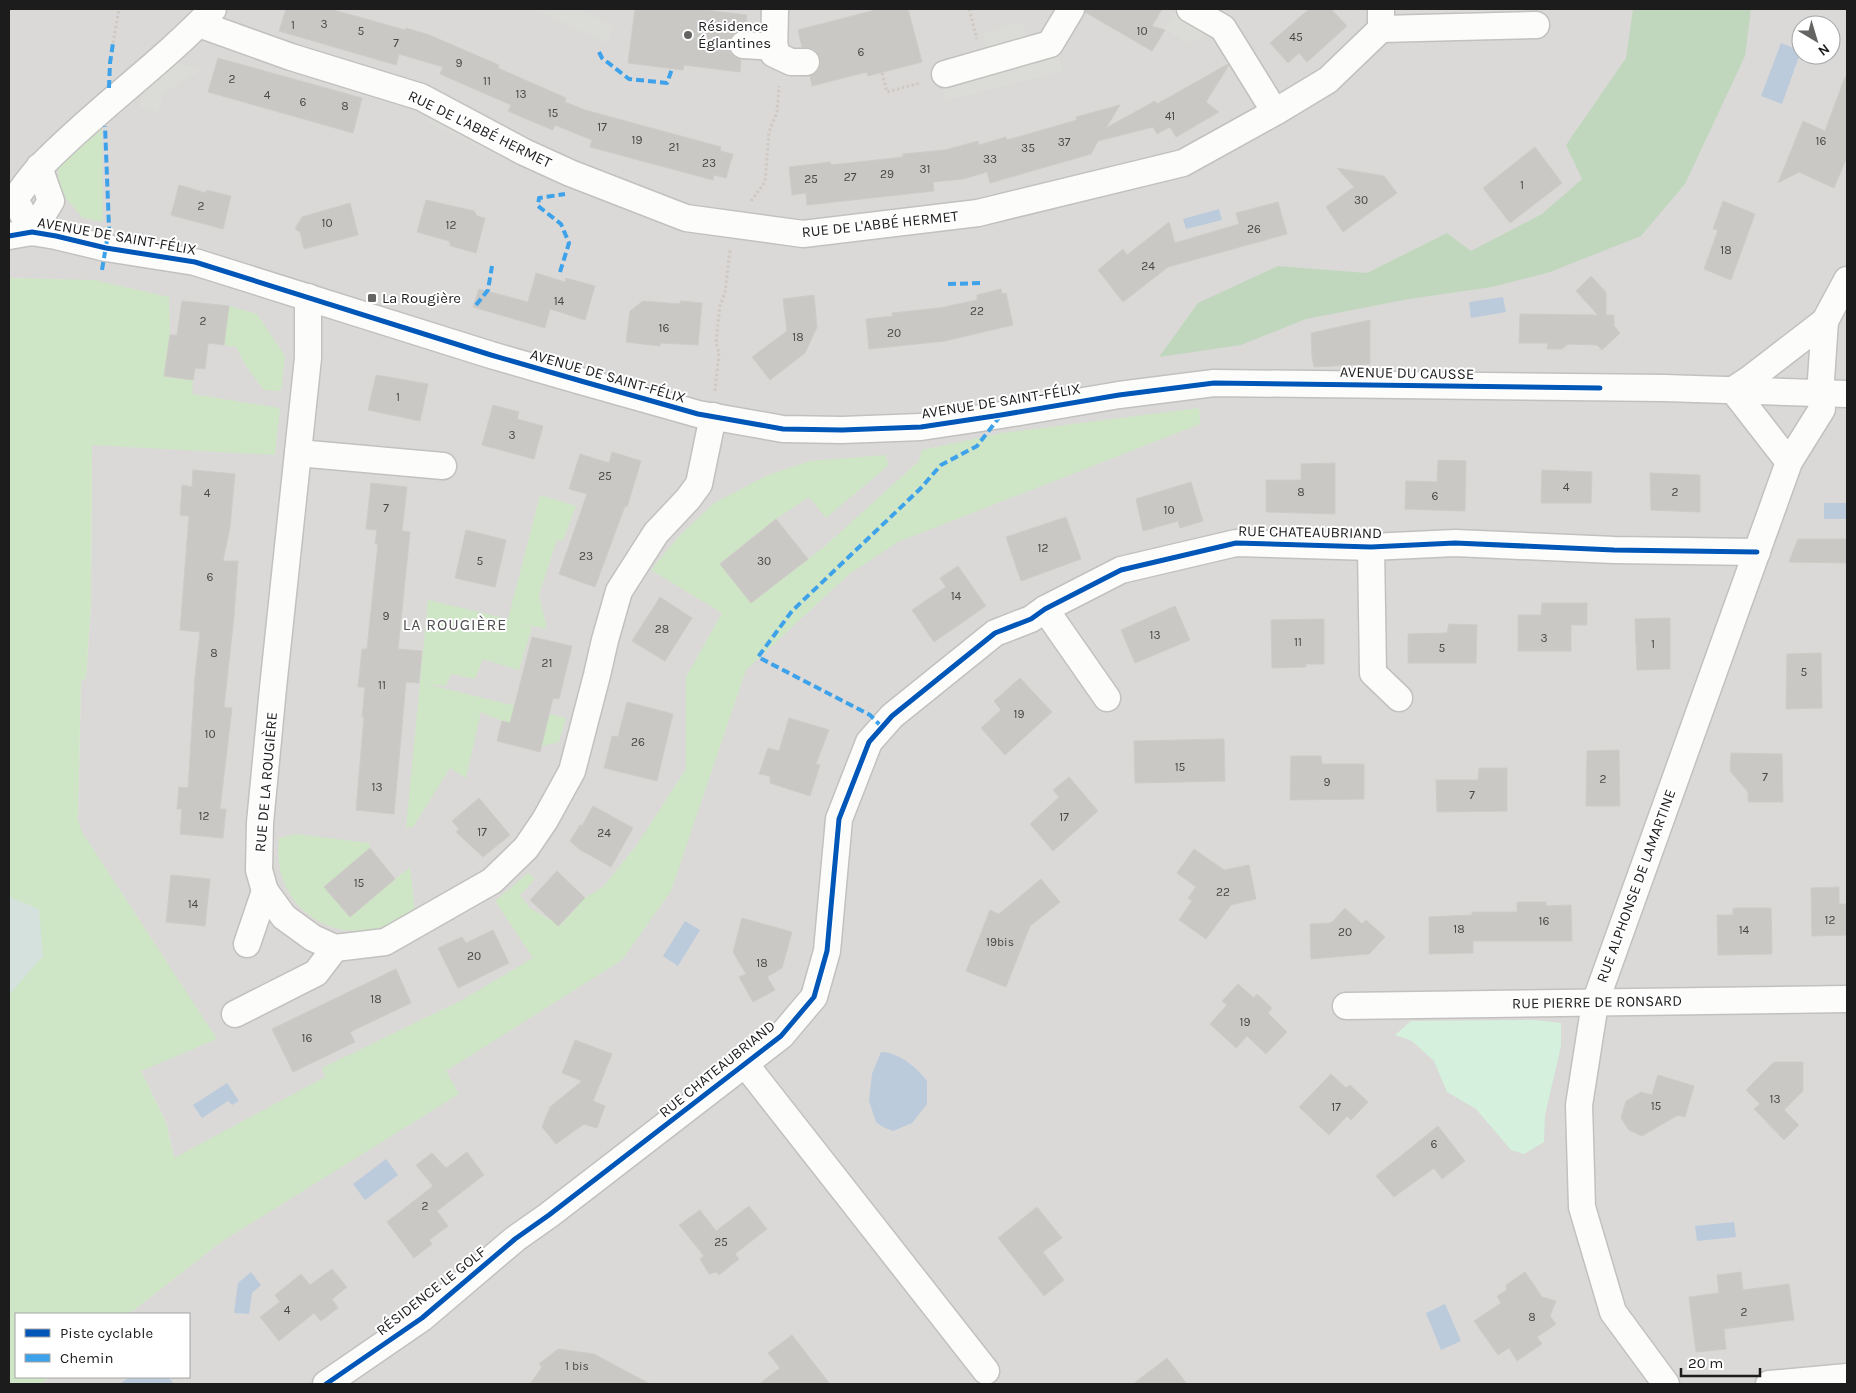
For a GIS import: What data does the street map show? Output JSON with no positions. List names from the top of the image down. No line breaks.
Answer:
{"streets":{"street":["RUE DE L'ABBÉ HERMET","AVENUE DE SAINT-FÉLIX","AVENUE DU CAUSSE","RUE CHATEAUBRIAND","RUE DE LA ROUGIÈRE","RUE ALPHONSE DE LAMARTINE","RUE PIERRE DE RONSARD","RÉSIDENCE LE GOLF"]},"crossings":[["AVENUE DE SAINT-FÉLIX","AVENUE DU CAUSSE"],["AVENUE DE SAINT-FÉLIX","RUE DE LA ROUGIÈRE"],["AVENUE DU CAUSSE","RUE ALPHONSE DE LAMARTINE"],["RUE CHATEAUBRIAND","RUE ALPHONSE DE LAMARTINE"],["RUE CHATEAUBRIAND","RÉSIDENCE LE GOLF"],["RUE ALPHONSE DE LAMARTINE","RUE PIERRE DE RONSARD"]],"districts":["LA ROUGIÈRE"],"places":{"other":["Résidence Églantines"],"transit":["La Rougière"]},"house_numbers":["3","1","5","10","45","7","6","9","2","11","13","4","6","8","15","41","17","19","16","37","21","35","33","23","31","29","27","25","1","30","2","10","12","26","18","24","14","22","2","16","20","18","1","3","25","4","8","2","4","6","7","10","12","23","5","30","6","14","9","28","13","3","11","1","5","8","21","5","11","19","10","26","15","7","2","9","13","7","12","17","17","24","15","22","14","12","16","18","14","20","19bis","20","18","18","19","16","13","15","17","6","2","25","4","2","8","1 bis"],"legend":["Piste cyclable","Chemin"],"scale_bar":"20 m","north":"bottom right"}
